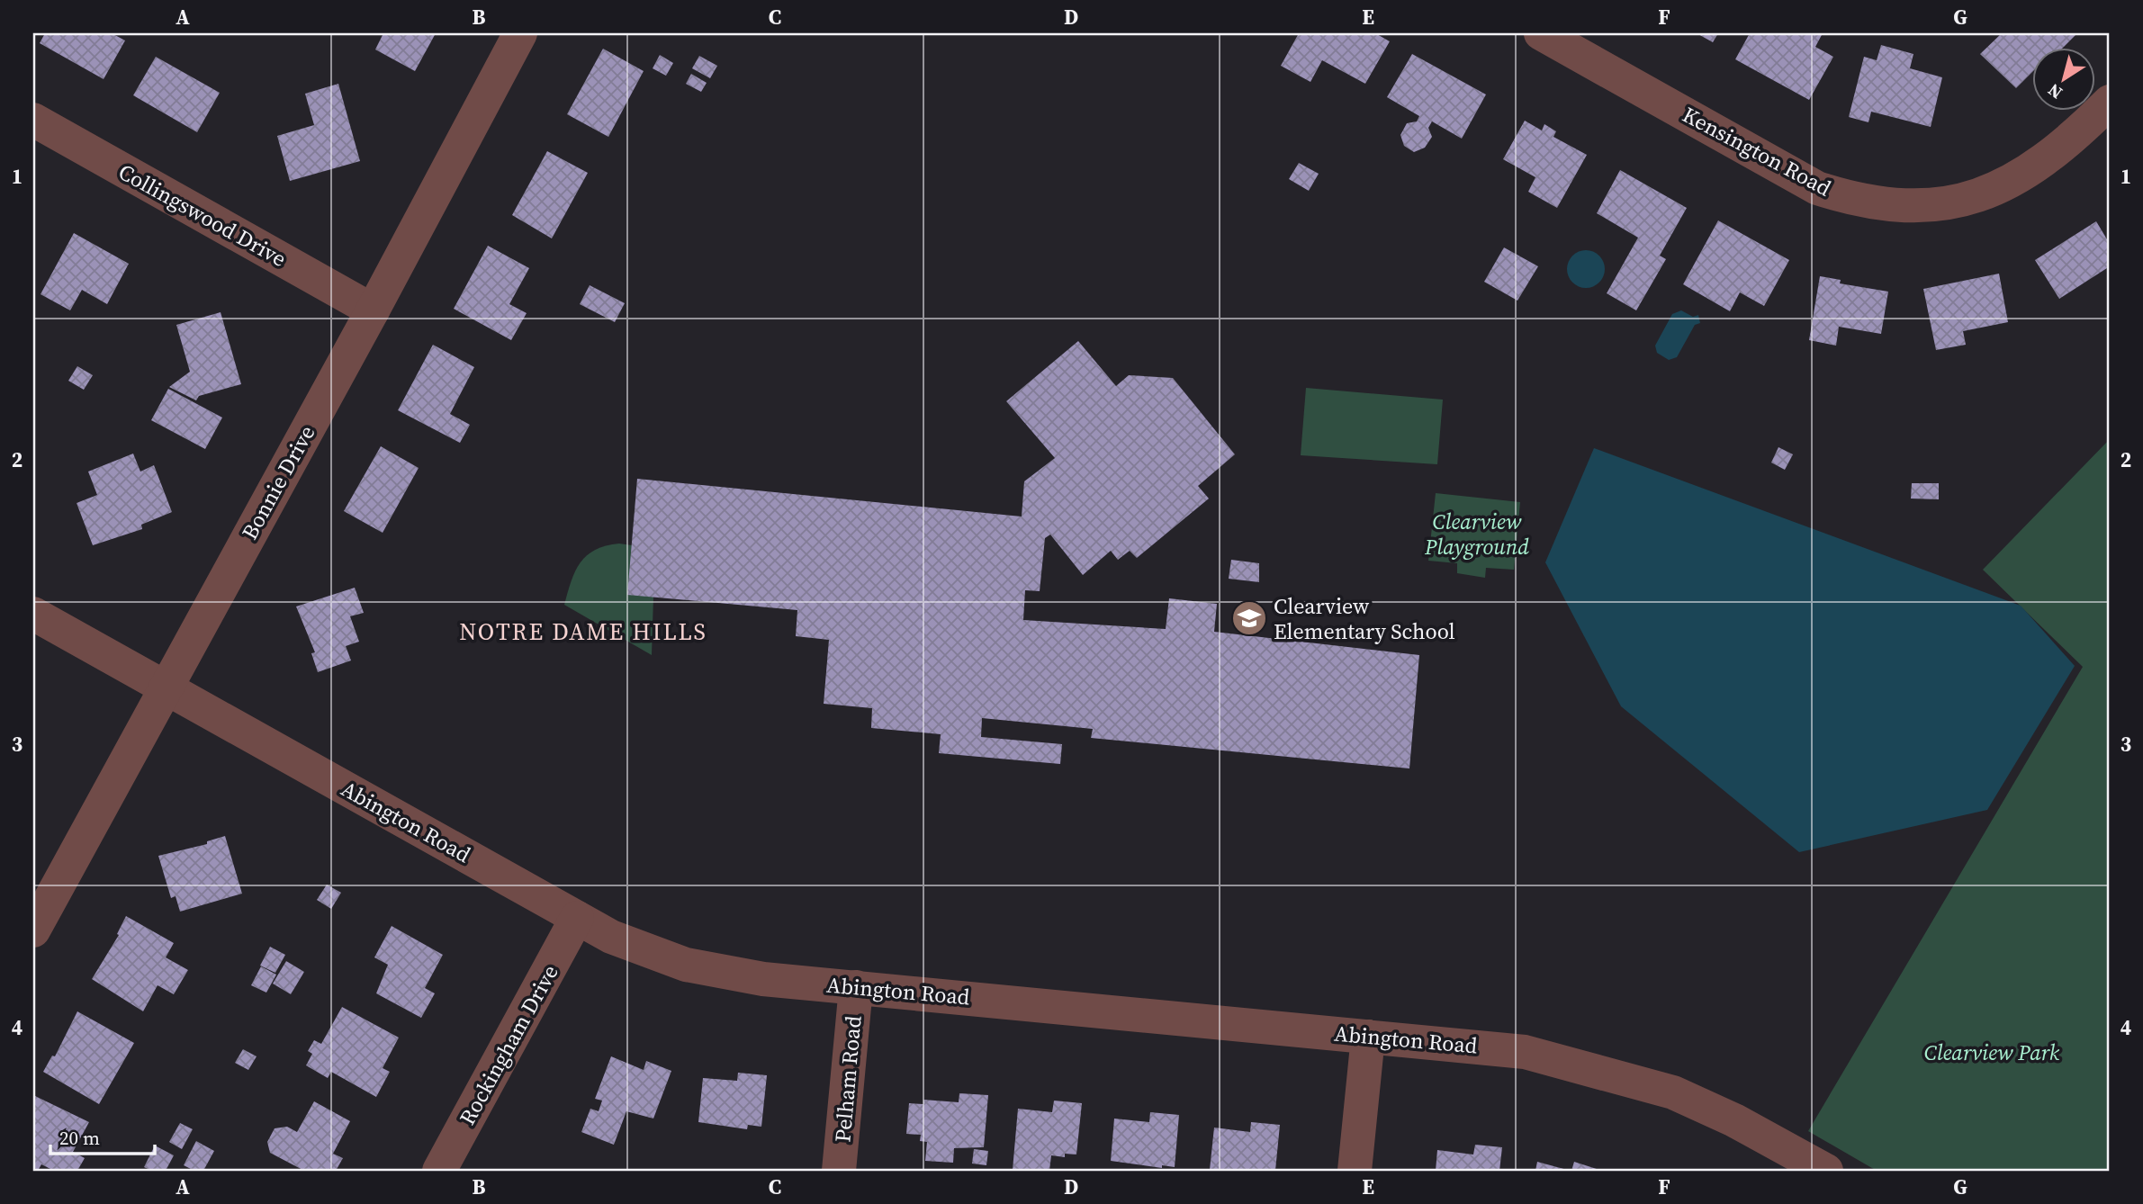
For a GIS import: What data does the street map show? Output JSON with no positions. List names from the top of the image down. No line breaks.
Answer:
{"streets":{"street":["Kensington Road","Collingswood Drive","Bonnie Drive","Abington Road","Rockingham Drive","Pelham Road"]},"crossings":[["Collingswood Drive","Bonnie Drive"],["Bonnie Drive","Abington Road"],["Abington Road","Rockingham Drive"],["Abington Road","Pelham Road"]],"districts":["NOTRE DAME HILLS"],"parks":["Clearview Playground","Clearview Park"],"places":{"school or university":["Clearview Elementary School"]},"scale_bar":"20 m","north":"bottom left","grid":{"columns":["A","B","C","D","E","F","G"],"rows":["1","2","3","4"]}}
